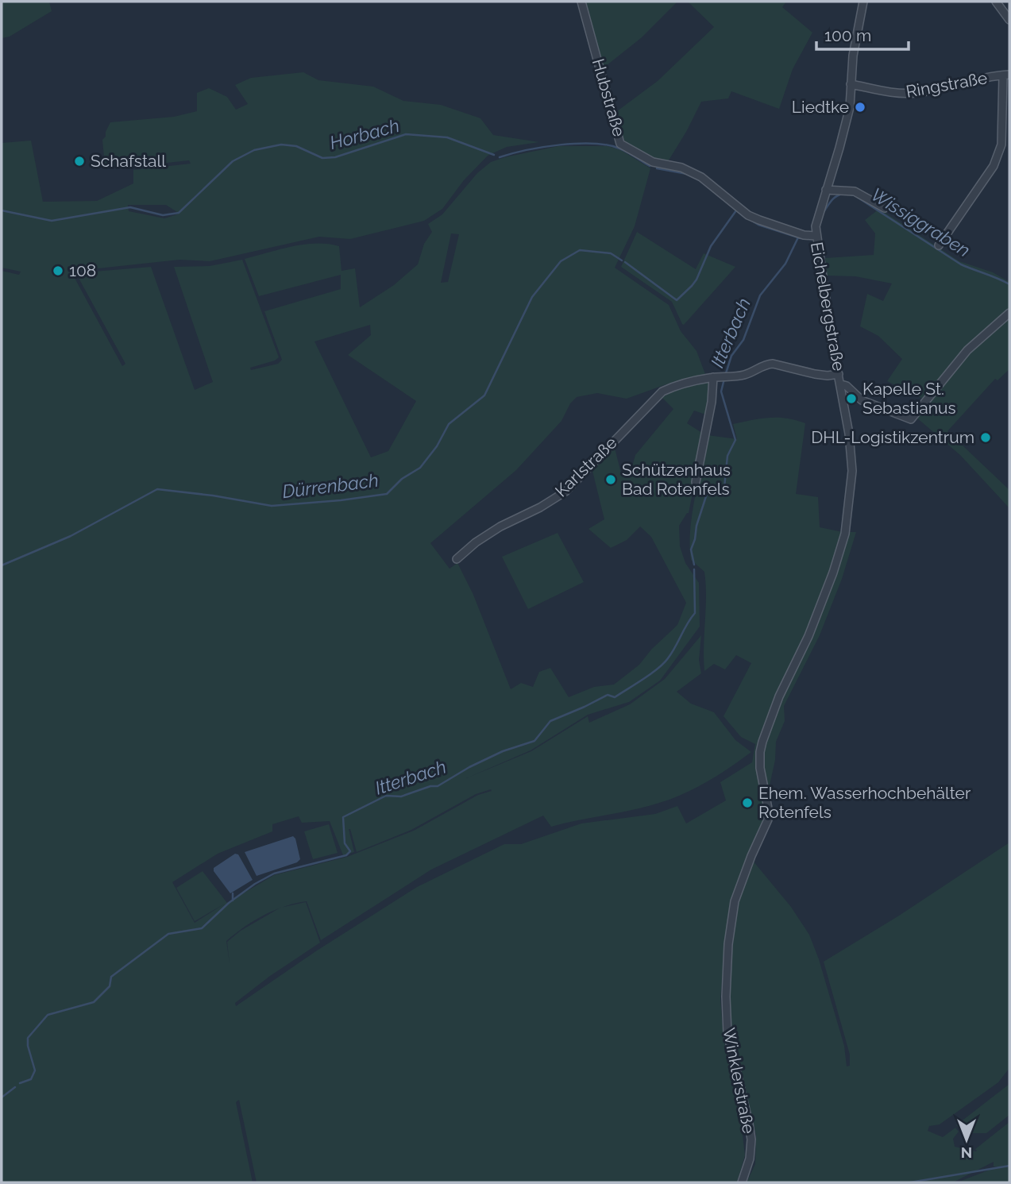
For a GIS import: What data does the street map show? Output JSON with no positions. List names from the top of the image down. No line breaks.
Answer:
{"streets":{"street":["Ringstraße","Hubstraße","Eichelbergstraße","Karlstraße","Winklerstraße"]},"crossings":[["Ringstraße","Eichelbergstraße"],["Hubstraße","Eichelbergstraße"],["Eichelbergstraße","Karlstraße"],["Eichelbergstraße","Winklerstraße"]],"water":["Horbach","Wissiggraben","Itterbach","Dürrenbach"],"places":["Liedtke","Schafstall","108","Kapelle St. Sebastianus","DHL-Logistikzentrum","Schützenhaus Bad Rotenfels","Ehem. Wasserhochbehälter Rotenfels"],"scale_bar":"100 m","north":"bottom"}
